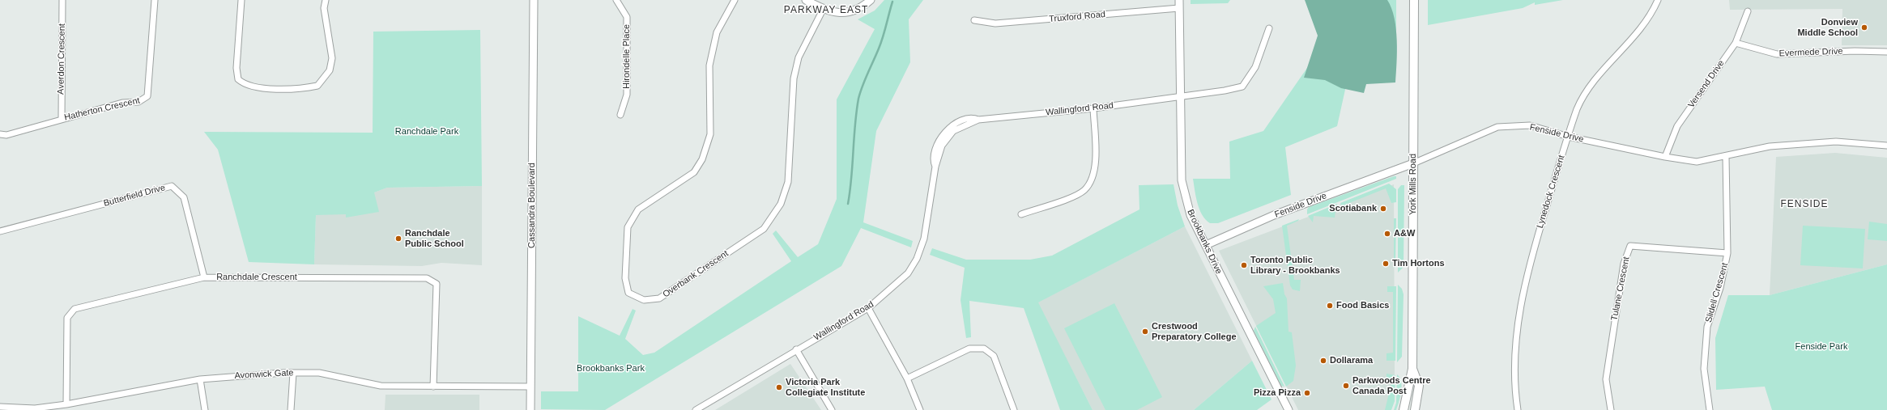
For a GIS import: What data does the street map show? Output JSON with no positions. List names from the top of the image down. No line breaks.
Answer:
{"streets":{"main road":["York Mills Road"],"street":["Truxford Road","Evermede Drive","Hirondelle Place","Averdon Crescent","Versend Drive","Hatherton Crescent","Wallingford Road","Fenside Drive","Lynedock Crescent","Butterfield Drive","Cassandra Boulevard","Brookbanks Drive","Overbank Crescent","Ranchdale Crescent","Tulane Crescent","Slidell Crescent","Avonwick Gate"]},"crossings":[["Truxford Road","Brookbanks Drive"],["Evermede Drive","Versend Drive"],["Averdon Crescent","Hatherton Crescent"],["Versend Drive","Fenside Drive"],["Wallingford Road","Brookbanks Drive"],["Fenside Drive","York Mills Road"],["Fenside Drive","Lynedock Crescent"],["Fenside Drive","Brookbanks Drive"],["Fenside Drive","Slidell Crescent"],["Butterfield Drive","Ranchdale Crescent"],["Cassandra Boulevard","Avonwick Gate"],["Ranchdale Crescent","Avonwick Gate"],["Tulane Crescent","Slidell Crescent"]],"districts":["PARKWAY EAST","FENSIDE"],"parks":["Ranchdale Park","Fenside Park","Brookbanks Park"],"places":["Donview Middle School","Scotiabank","A&W","Ranchdale Public School","Tim Hortons","Toronto Public Library - Brookbanks","Food Basics","Crestwood Preparatory College","Dollarama","Parkwoods Centre Canada Post","Victoria Park Collegiate Institute","Pizza Pizza"]}
